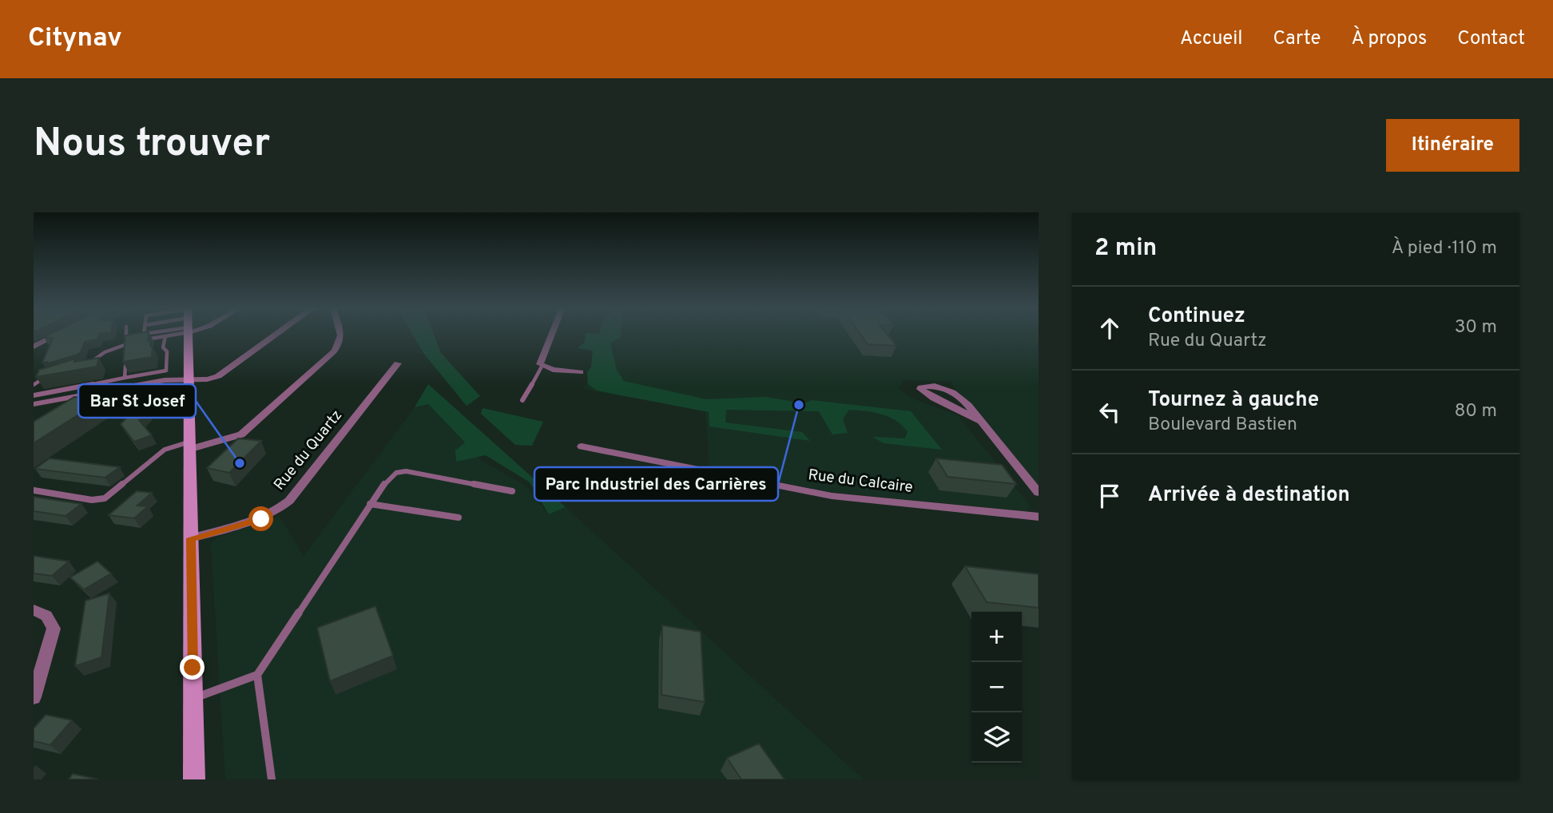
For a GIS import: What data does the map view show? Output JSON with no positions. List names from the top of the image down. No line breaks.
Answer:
{"streets":{"street":["Rue du Quartz","Rue du Calcaire"]},"places":["Parc Industriel des Carrières","Bar St Josef"],"page":{"header":"Citynav","nav":["Accueil","Carte","À propos","Contact"],"buttons":"Itinéraire","title":"Nous trouver","heading":["2 min","À pied · 110 m"],"list":[["Continuez","Rue du Quartz","30 m"],["Tournez à gauche","Boulevard Bastien","80 m"],"Arrivée à destination"],"map_buttons":["+","−"]}}
